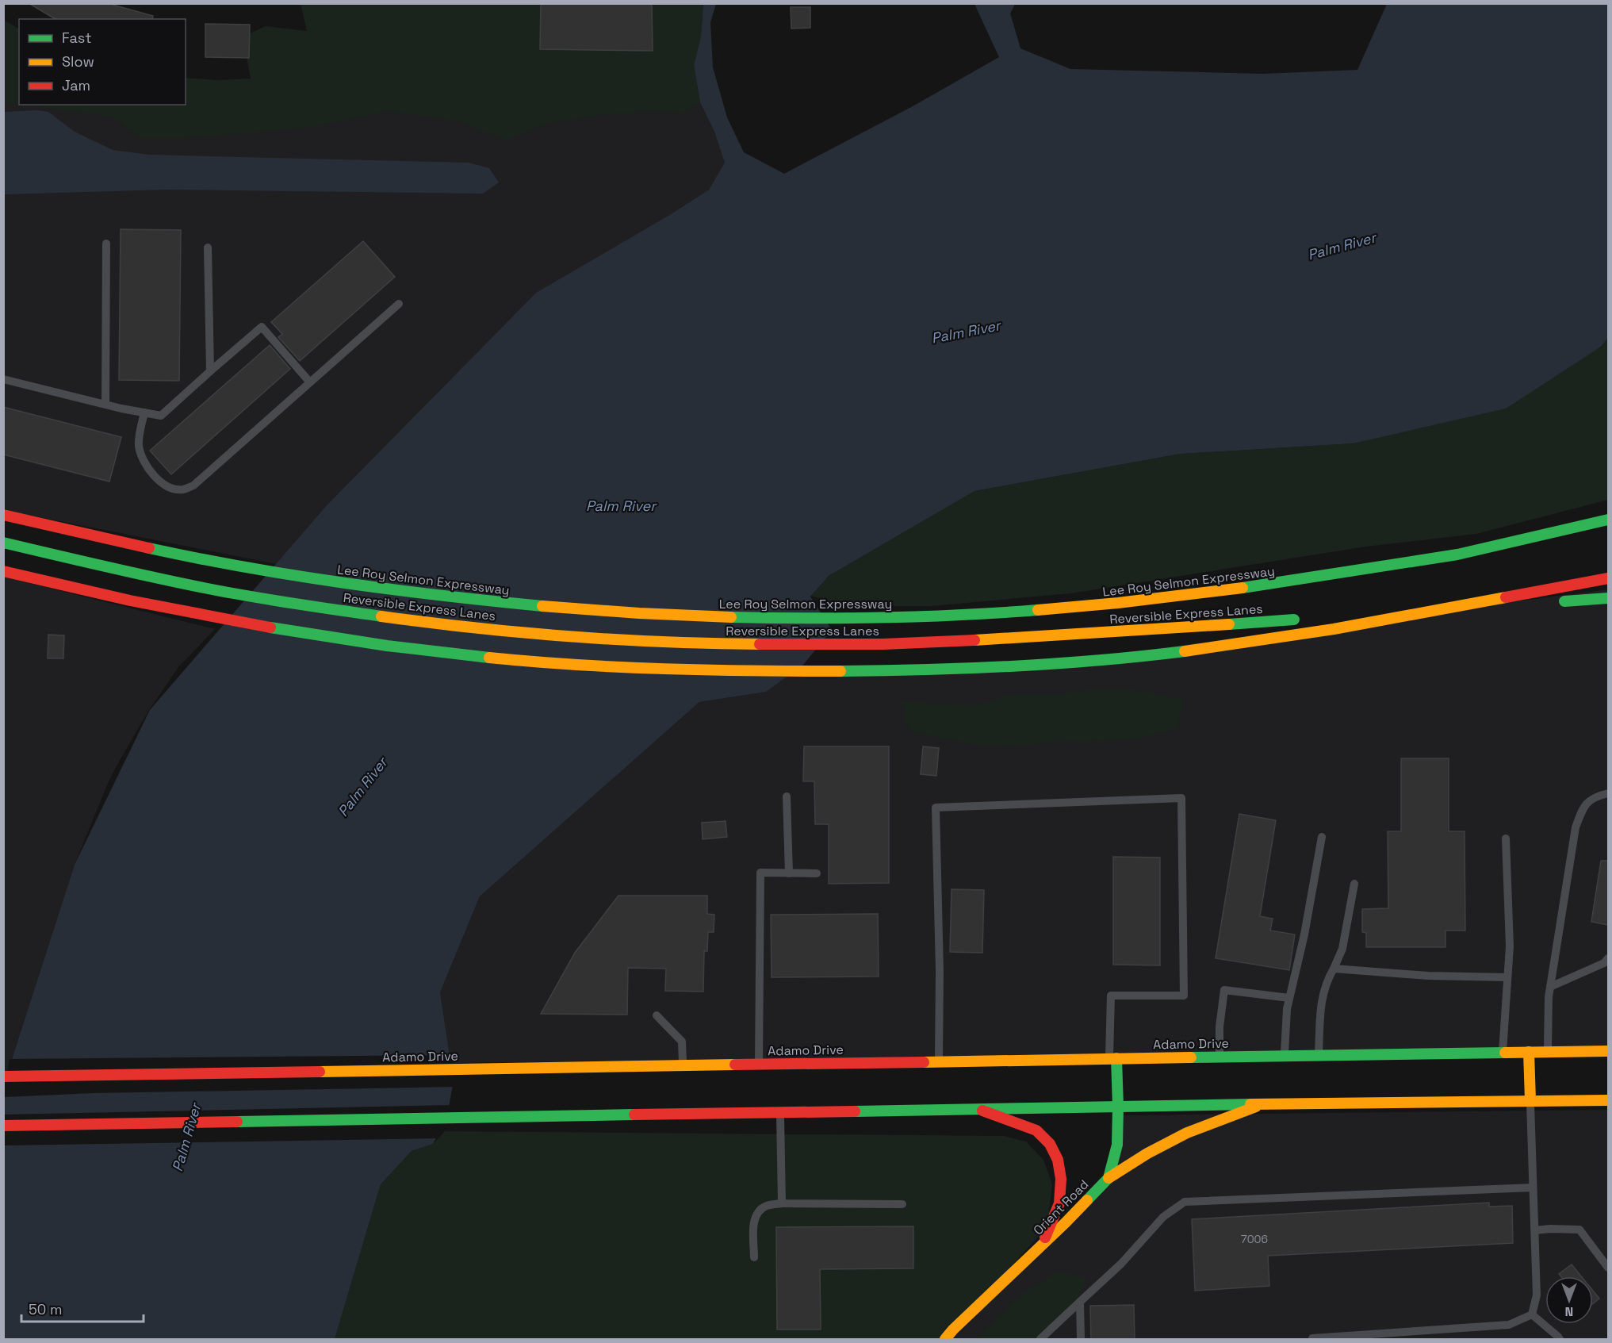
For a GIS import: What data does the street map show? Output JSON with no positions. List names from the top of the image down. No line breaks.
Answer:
{"streets":{"main road":["Lee Roy Selmon Expressway","Reversible Express Lanes","Adamo Drive","Orient Road"]},"crossings":[["Adamo Drive","Orient Road"]],"water":["Palm River"],"house_numbers":["7006"],"legend":["Fast","Slow","Jam"],"scale_bar":"50 m","north":"bottom"}
